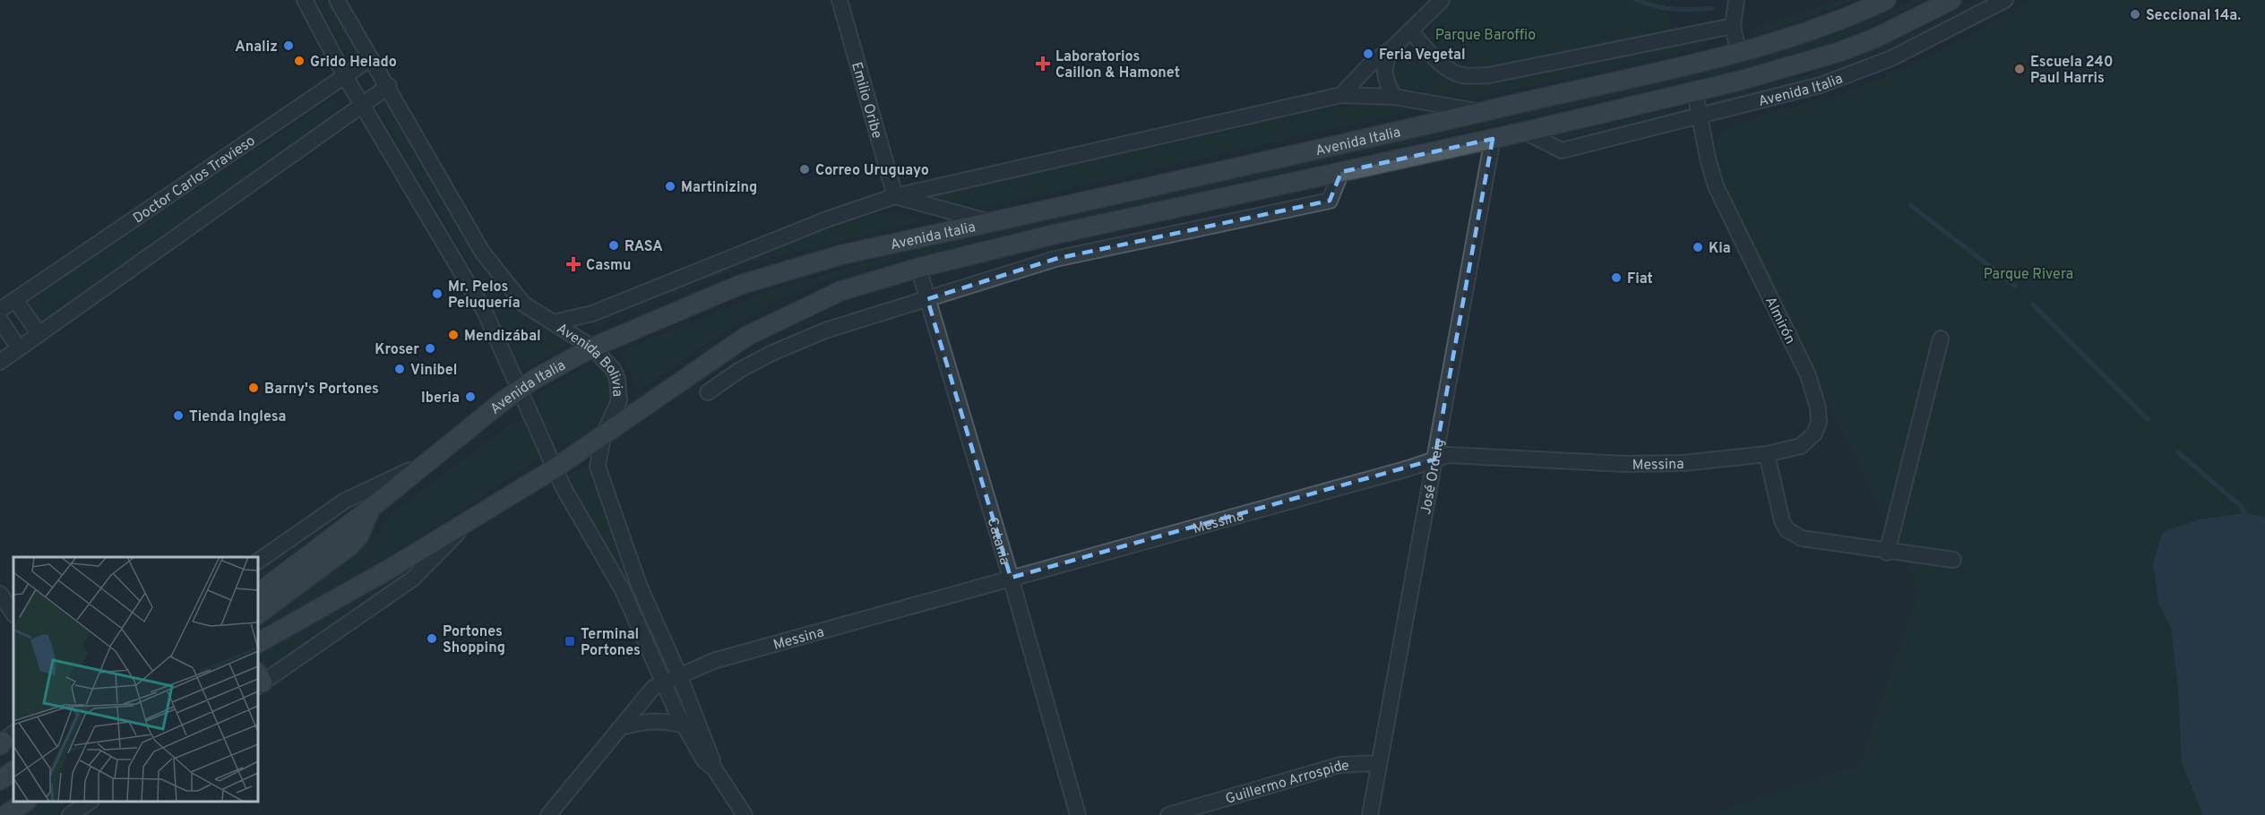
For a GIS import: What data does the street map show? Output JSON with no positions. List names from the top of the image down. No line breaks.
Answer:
{"streets":{"main road":["Avenida Italia"],"street":["Emilio Oribe","Doctor Carlos Travieso","Almirón","Avenida Bolivia","Messina","José Ordeig","Catania","Guillermo Arrospide"]},"crossings":[["Avenida Italia","Emilio Oribe"],["Avenida Italia","Almirón"],["Avenida Italia","Avenida Bolivia"],["Avenida Italia","José Ordeig"],["Avenida Italia","Catania"],["Doctor Carlos Travieso","Avenida Bolivia"],["Almirón","Messina"],["Avenida Bolivia","Messina"],["Messina","José Ordeig"],["Messina","Catania"],["José Ordeig","Guillermo Arrospide"]],"parks":["Parque Baroffio","Parque Rivera"],"places":{"other":["Seccional 14a.","Analiz","Feria Vegetal","Grido Helado","Escuela 240 Paul Harris","Correo Uruguayo","Martinizing","RASA","Kia","Fiat","Mr. Pelos Peluquería","Mendizábal","Kroser","Vinibel","Barny's Portones","Iberia","Tienda Inglesa","Portones Shopping"],"health":["Laboratorios Caillon & Hamonet","Casmu"],"transit":["Terminal Portones"]}}
